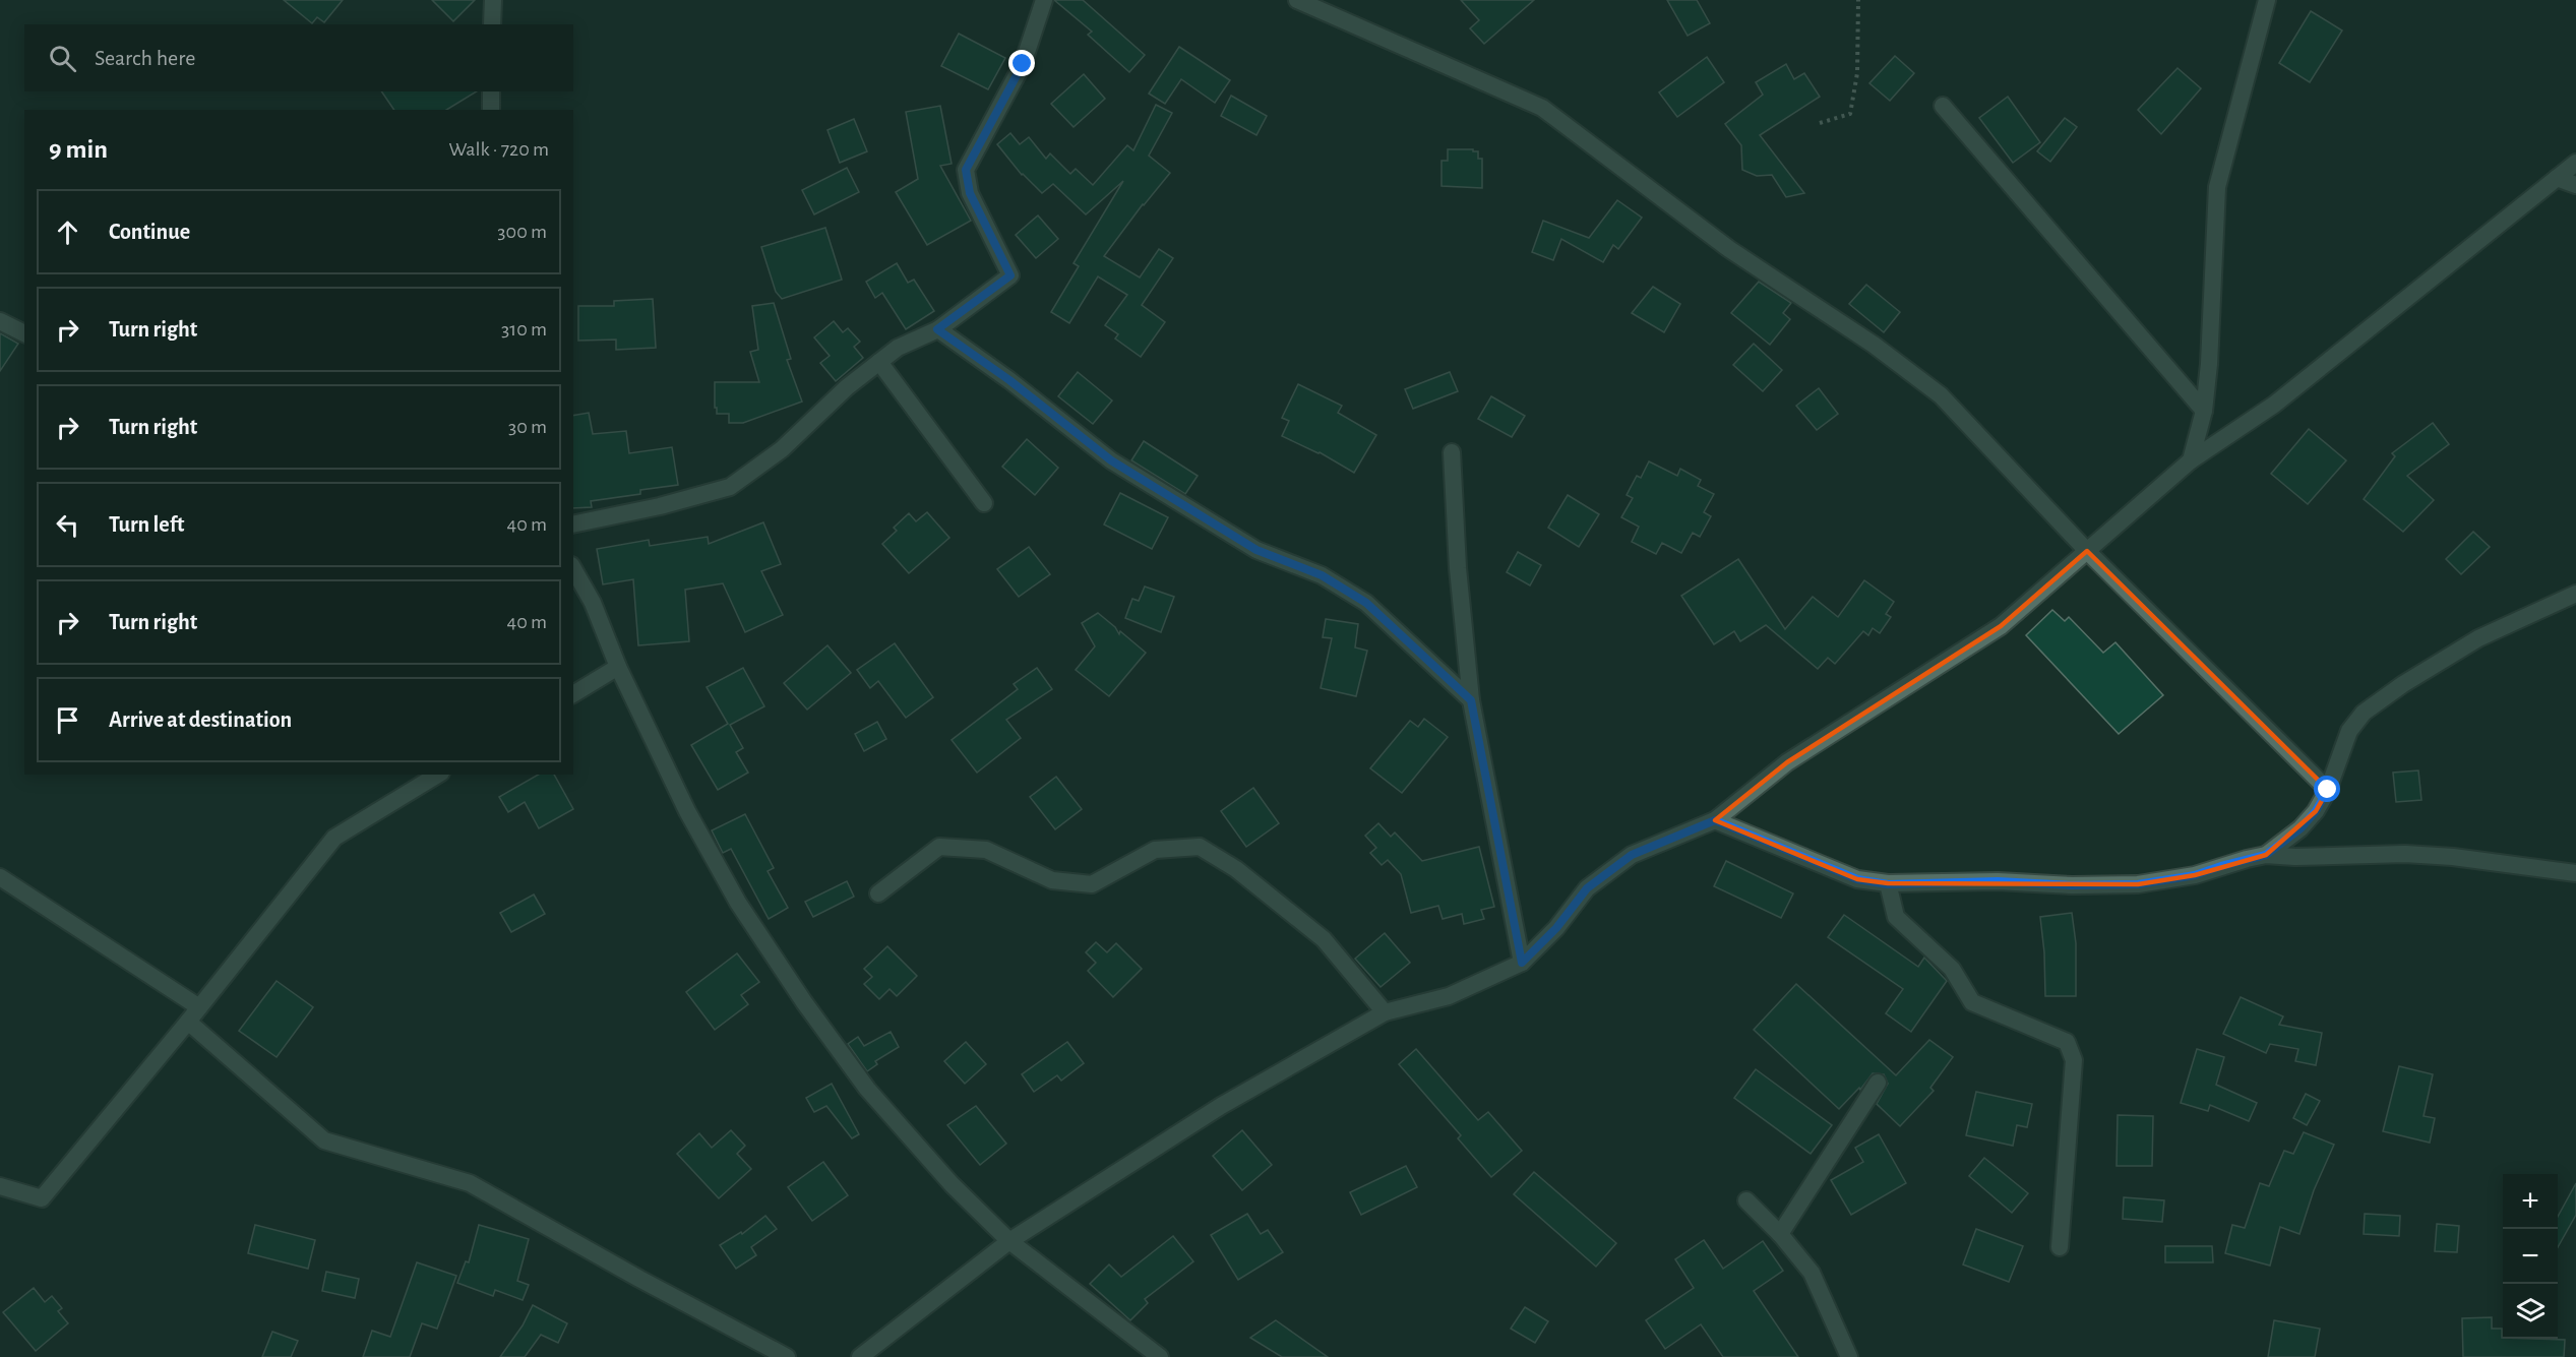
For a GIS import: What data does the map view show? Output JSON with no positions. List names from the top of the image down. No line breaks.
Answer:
{"page":{"search":"Search here","heading":["9 min","Walk · 720 m"],"list":[["Continue","300 m"],["Turn right","310 m"],["Turn right","30 m"],["Turn left","40 m"],["Turn right","40 m"],"Arrive at destination"],"map_buttons":["+","−"]}}
